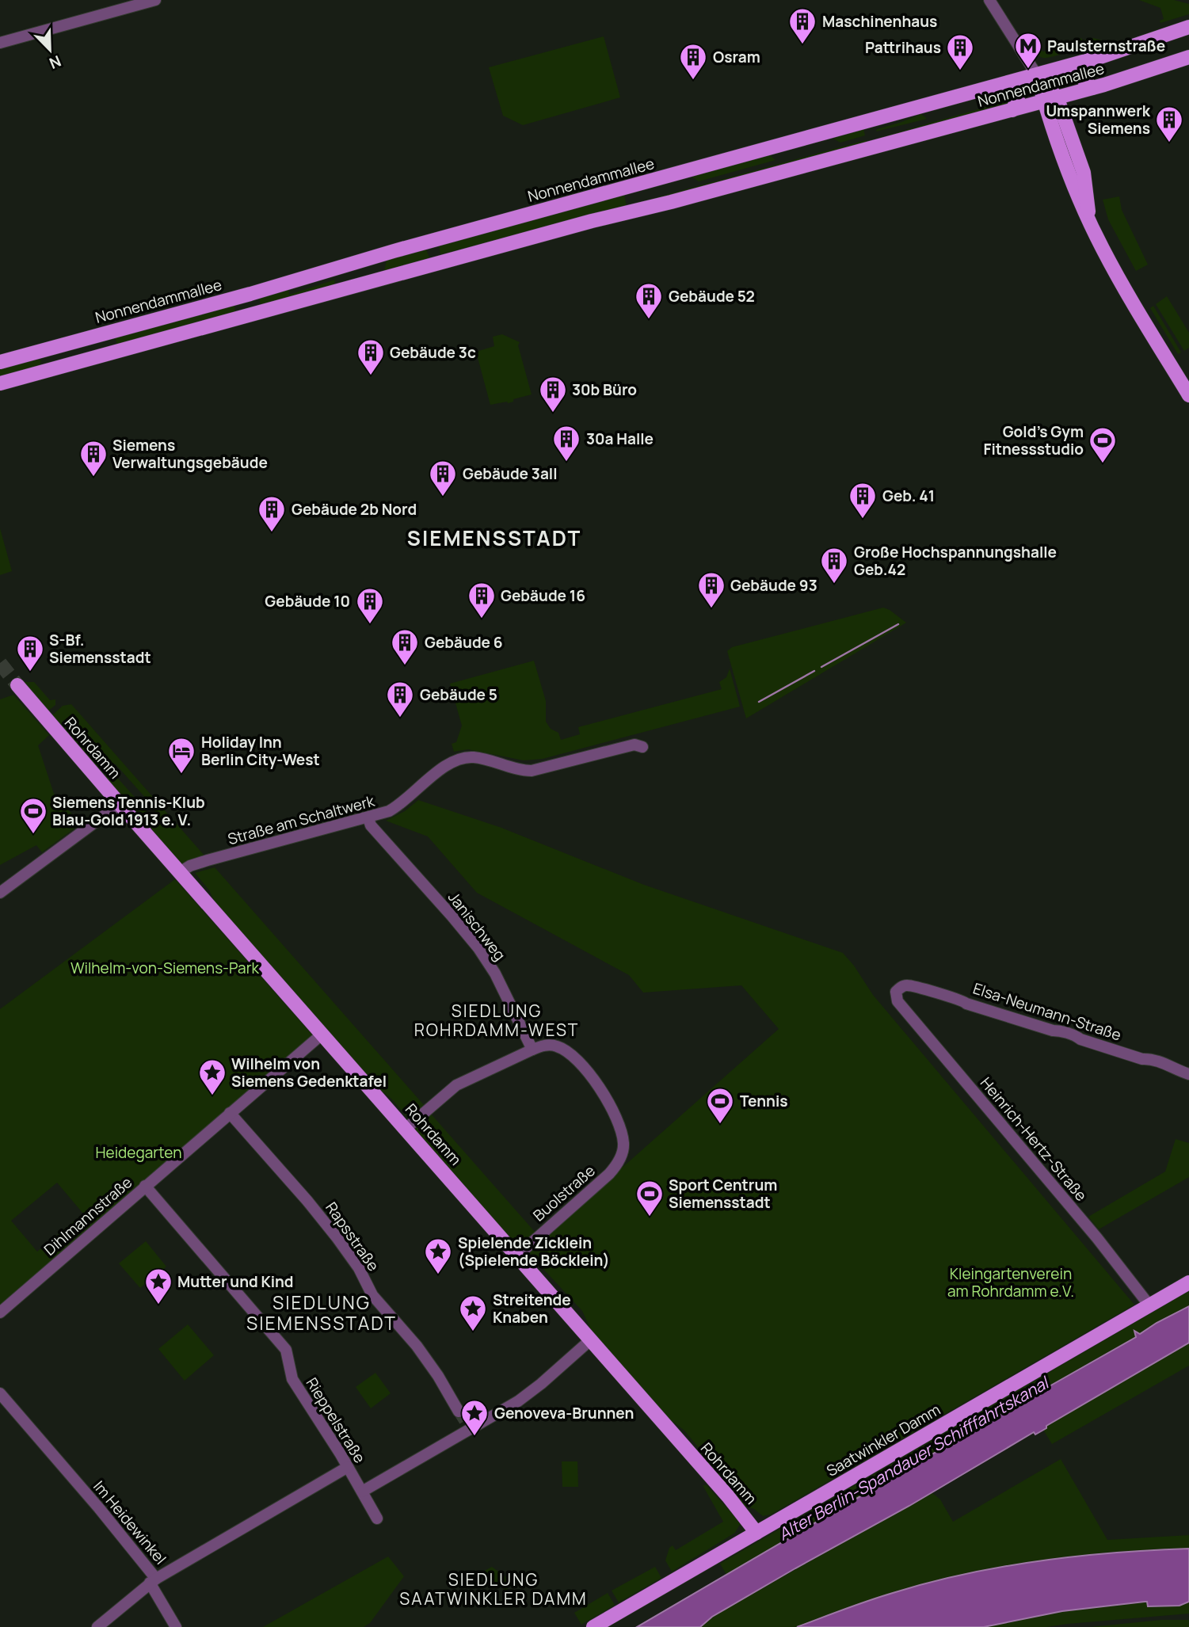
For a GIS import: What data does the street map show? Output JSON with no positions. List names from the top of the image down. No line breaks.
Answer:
{"streets":{"main road":["Nonnendammallee","Rohrdamm","Saatwinkler Damm"],"street":["Straße am Schaltwerk","Janischweg","Elsa-Neumann-Straße","Heinrich-Hertz-Straße","Buolstraße","Dihlmannstraße","Rapsstraße","Rieppelstraße","Im Heidewinkel"]},"crossings":[["Rohrdamm","Straße am Schaltwerk"],["Rohrdamm","Buolstraße"],["Rohrdamm","Dihlmannstraße"],["Rohrdamm","Saatwinkler Damm"],["Straße am Schaltwerk","Janischweg"],["Janischweg","Buolstraße"],["Elsa-Neumann-Straße","Heinrich-Hertz-Straße"],["Heinrich-Hertz-Straße","Saatwinkler Damm"],["Dihlmannstraße","Rapsstraße"],["Dihlmannstraße","Rieppelstraße"],["Rieppelstraße","Im Heidewinkel"]],"districts":["SIEMENSSTADT","SIEDLUNG ROHRDAMM-WEST","SIEDLUNG SIEMENSSTADT","SIEDLUNG SAATWINKLER DAMM"],"water":["Alter Berlin-Spandauer Schifffahrtskanal"],"parks":["Wilhelm-von-Siemens-Park","Heidegarten","Kleingartenverein am Rohrdamm e.V."],"places":{"building":["Maschinenhaus","Pattrihaus","Osram","Umspannwerk Siemens","Gebäude 52","Gebäude 3c","30b Büro","30a Halle","Siemens Verwaltungsgebäude","Gebäude 3aII","Geb. 41","Gebäude 2b Nord","Große Hochspannungshalle Geb.42","Gebäude 93","Gebäude 16","Gebäude 10","Gebäude 6","S-Bf. Siemensstadt","Gebäude 5"],"metro station":["Paulsternstraße"],"sports":["Gold's Gym Fitnessstudio","Siemens Tennis-Klub Blau-Gold 1913 e. V.","Tennis","Sport Centrum Siemensstadt"],"hotel":["Holiday Inn Berlin City-West"],"place":["Wilhelm von Siemens Gedenktafel","Spielende Zicklein (Spielende Böcklein)","Mutter und Kind","Streitende Knaben","Genoveva-Brunnen"]},"north":"bottom right"}
